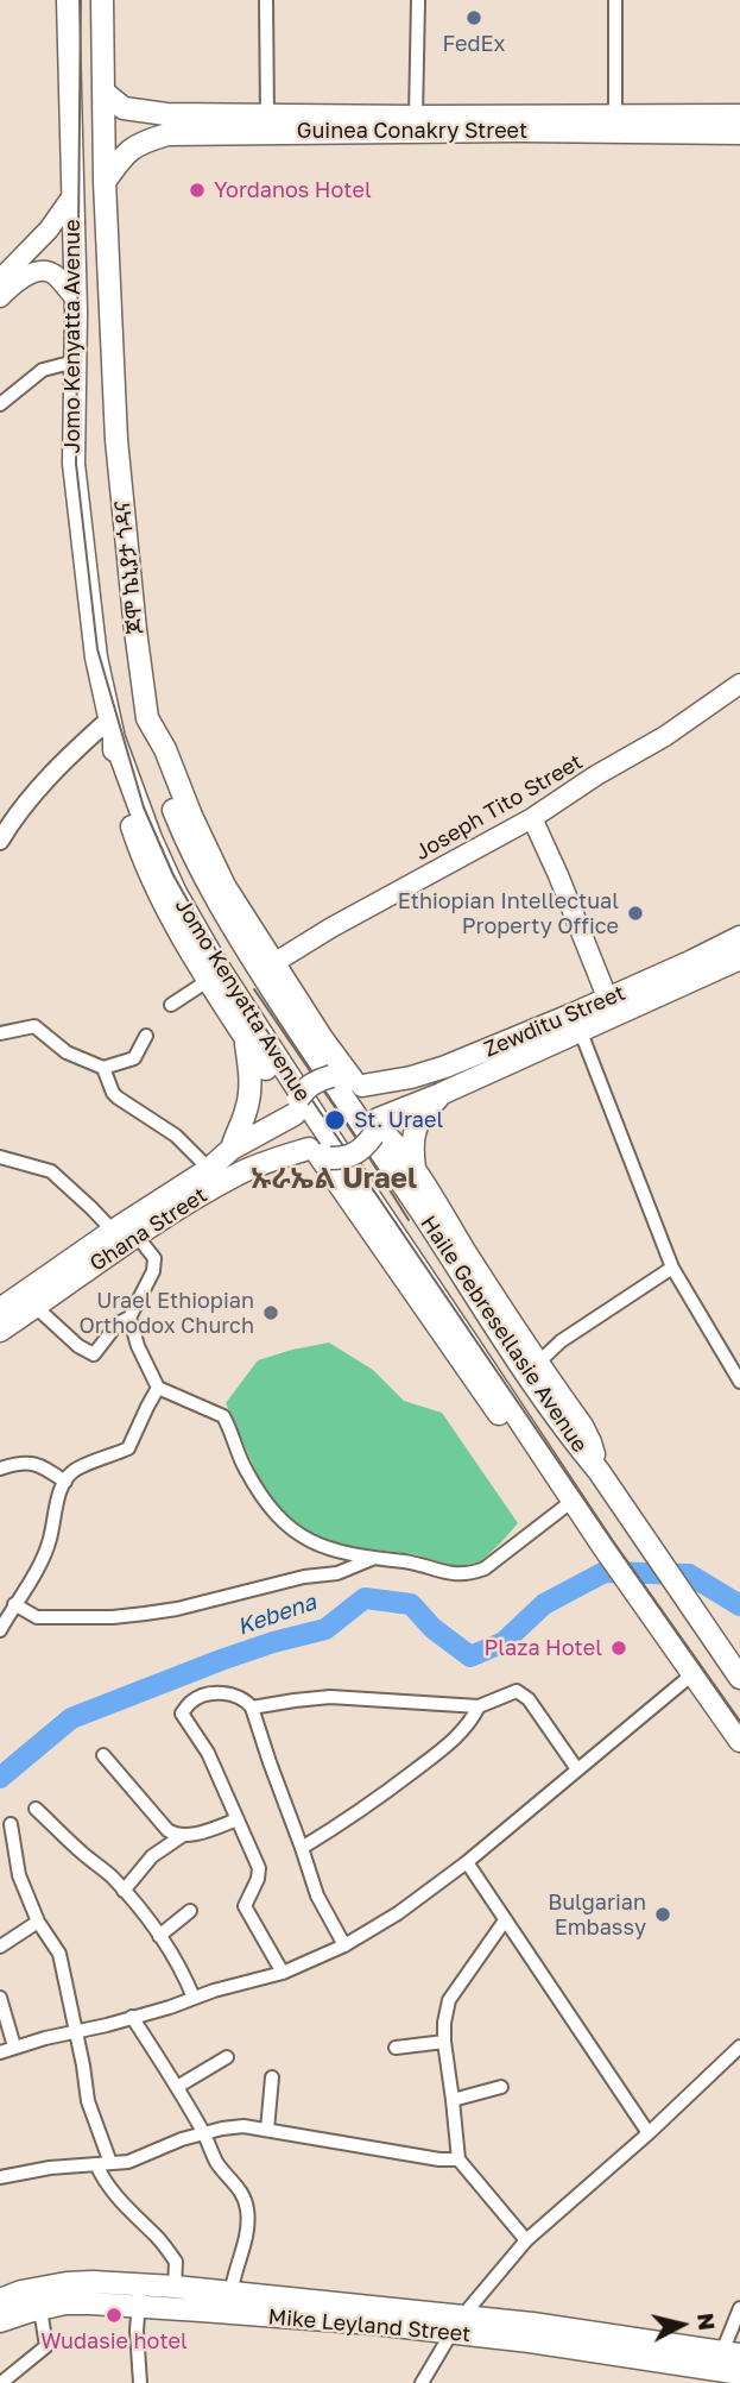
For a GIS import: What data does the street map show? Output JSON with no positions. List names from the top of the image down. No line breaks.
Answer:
{"streets":{"main road":["Guinea Conakry Street","Jomo Kenyatta Avenue","ጆሞ ኬኒያታ ጎዳና","Joseph Tito Street","Zewditu Street","Ghana Street","Haile Gebresellasie Avenue","Mike Leyland Street"]},"crossings":[["Guinea Conakry Street","ጆሞ ኬኒያታ ጎዳና"],["ጆሞ ኬኒያታ ጎዳና","Joseph Tito Street"],["ጆሞ ኬኒያታ ጎዳና","Zewditu Street"],["ጆሞ ኬኒያታ ጎዳና","Ghana Street"],["ጆሞ ኬኒያታ ጎዳና","Haile Gebresellasie Avenue"],["Zewditu Street","Ghana Street"],["Zewditu Street","Haile Gebresellasie Avenue"],["Ghana Street","Haile Gebresellasie Avenue"]],"districts":["ኡራኤል Urael"],"water":["Kebena"],"places":["FedEx","Yordanos Hotel","Ethiopian Intellectual Property Office","St. Urael","Urael Ethiopian Orthodox Church","Plaza Hotel","Bulgarian Embassy","Wudasie hotel"],"north":"right"}
